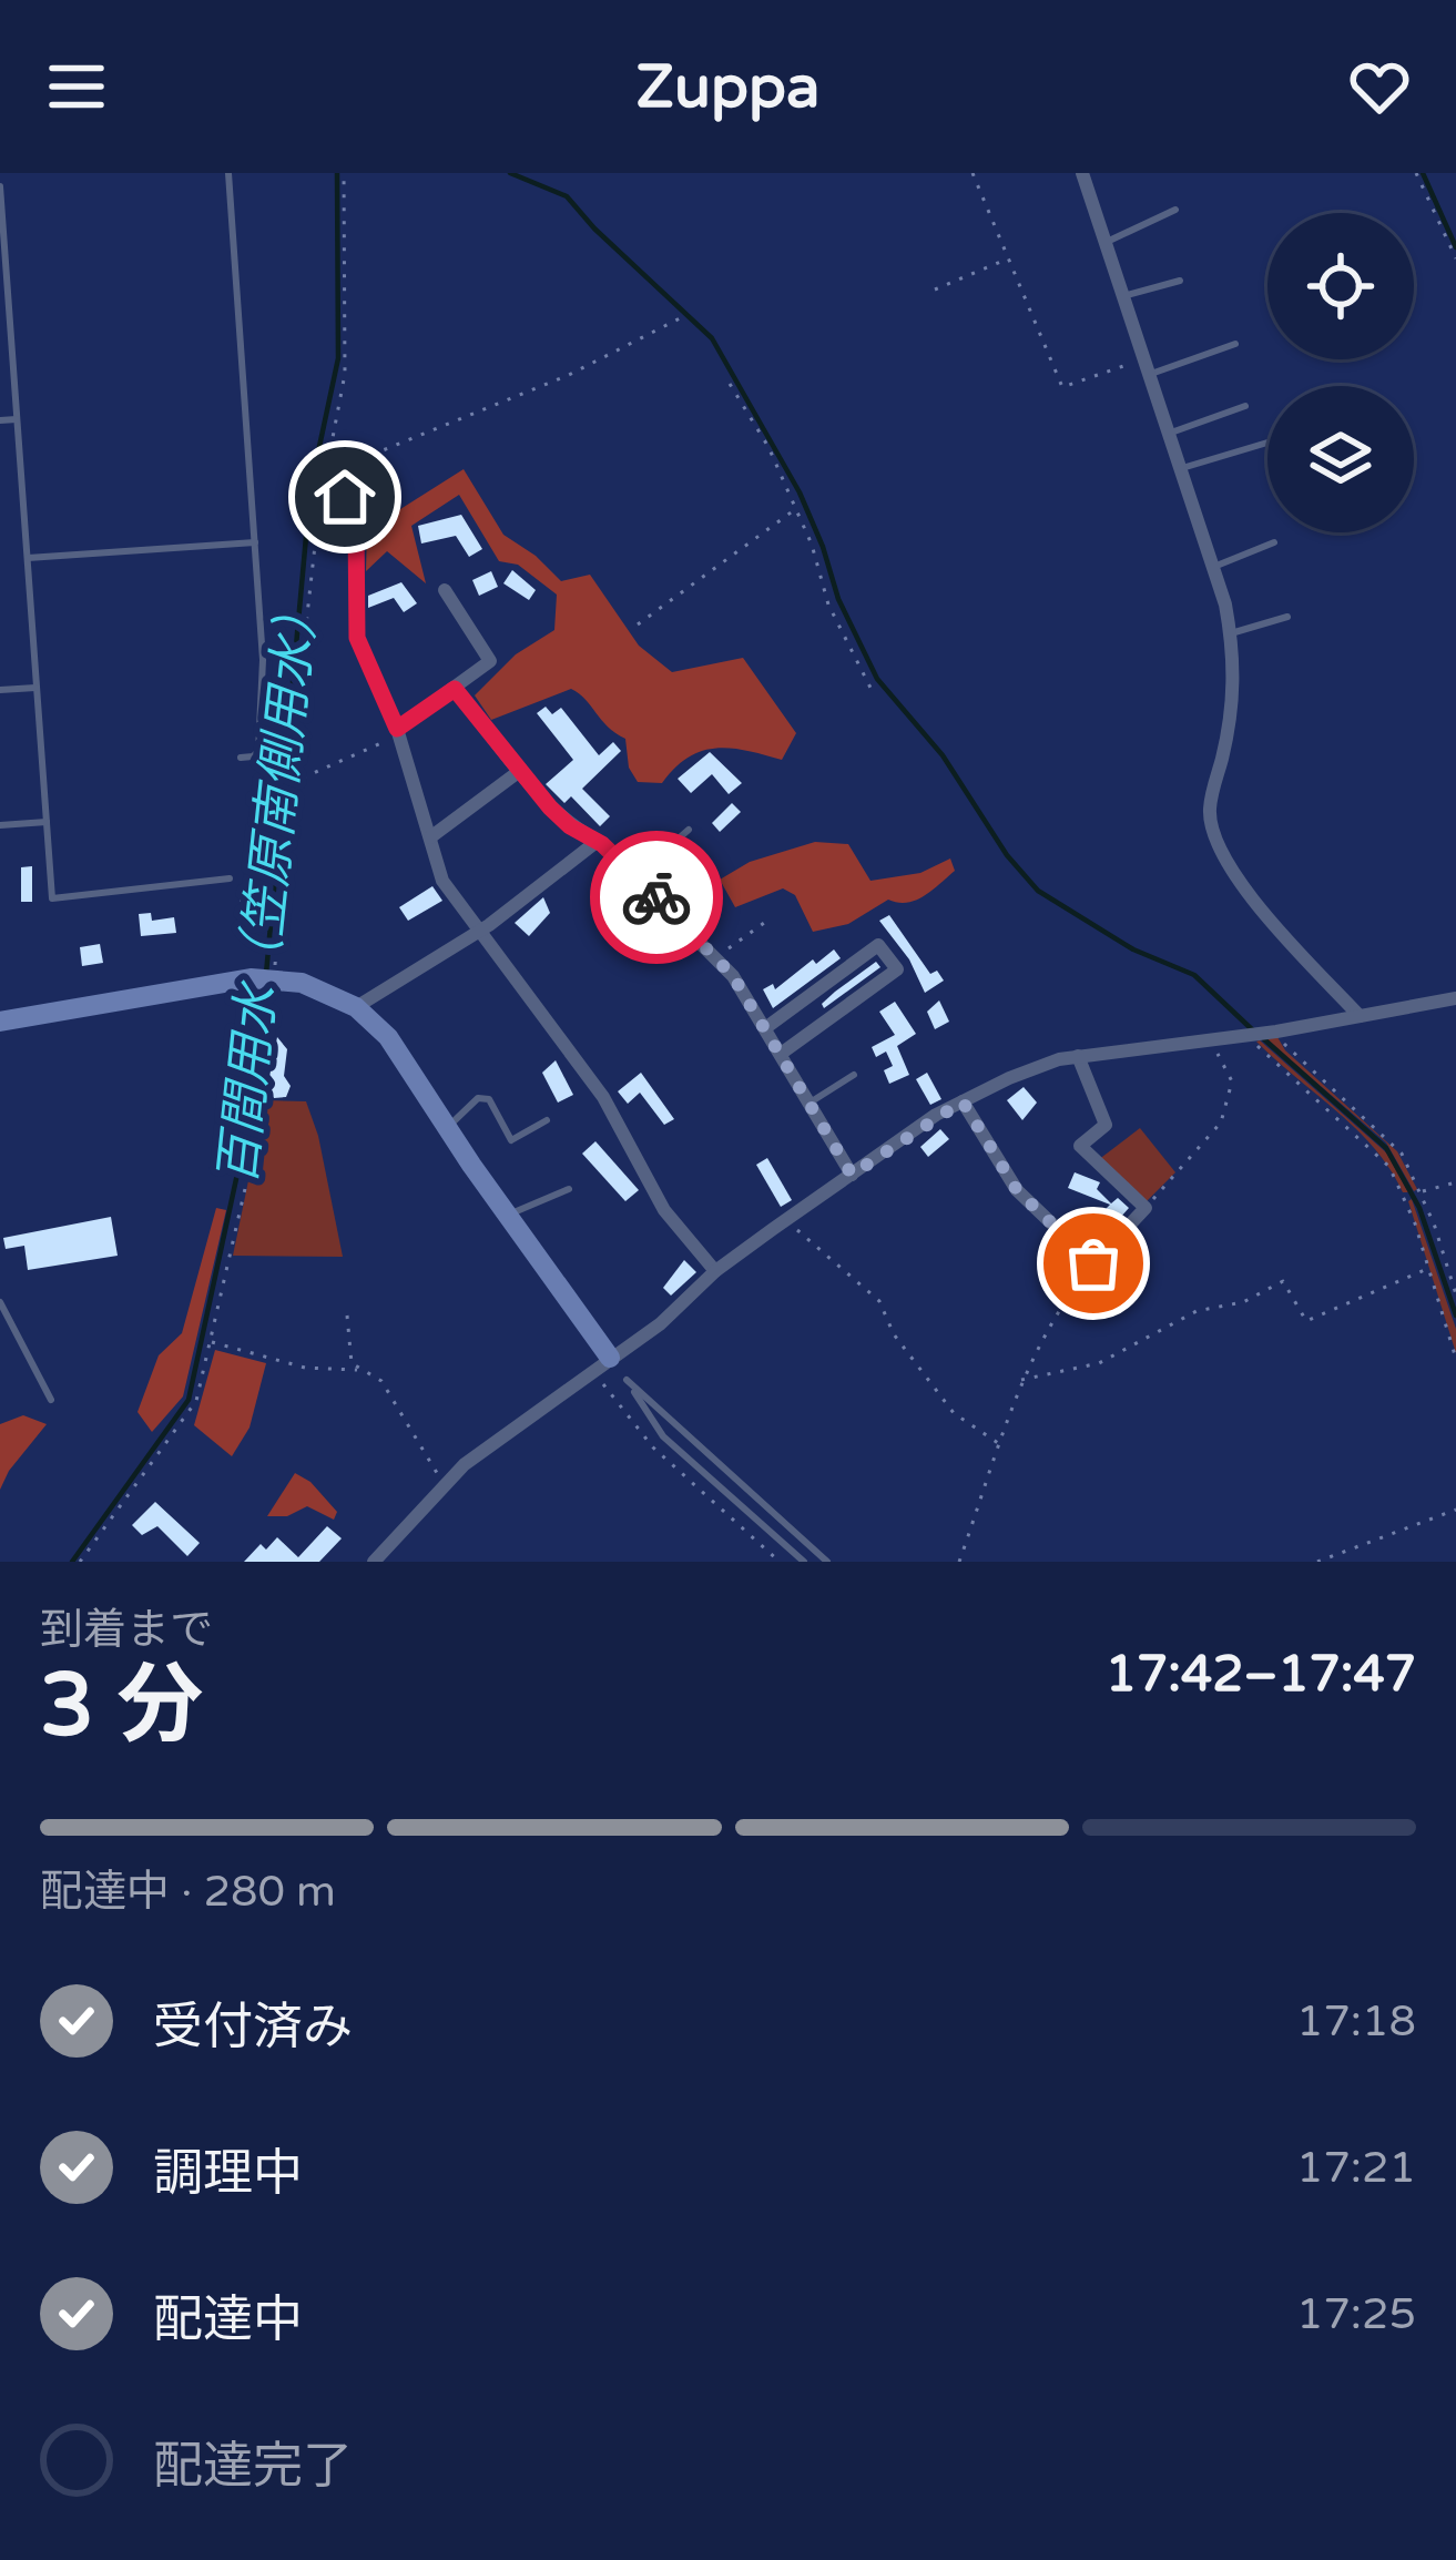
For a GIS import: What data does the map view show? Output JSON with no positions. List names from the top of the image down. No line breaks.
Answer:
{"water":["百間用水（笠原南側用水）"],"page":{"header":"Zuppa","heading":["3 分","到着まで","17:42–17:47"],"bar":"配達中 · 280 m","list":[["受付済み","17:18"],["調理中","17:21"],["配達中","17:25"],"配達完了"]}}
